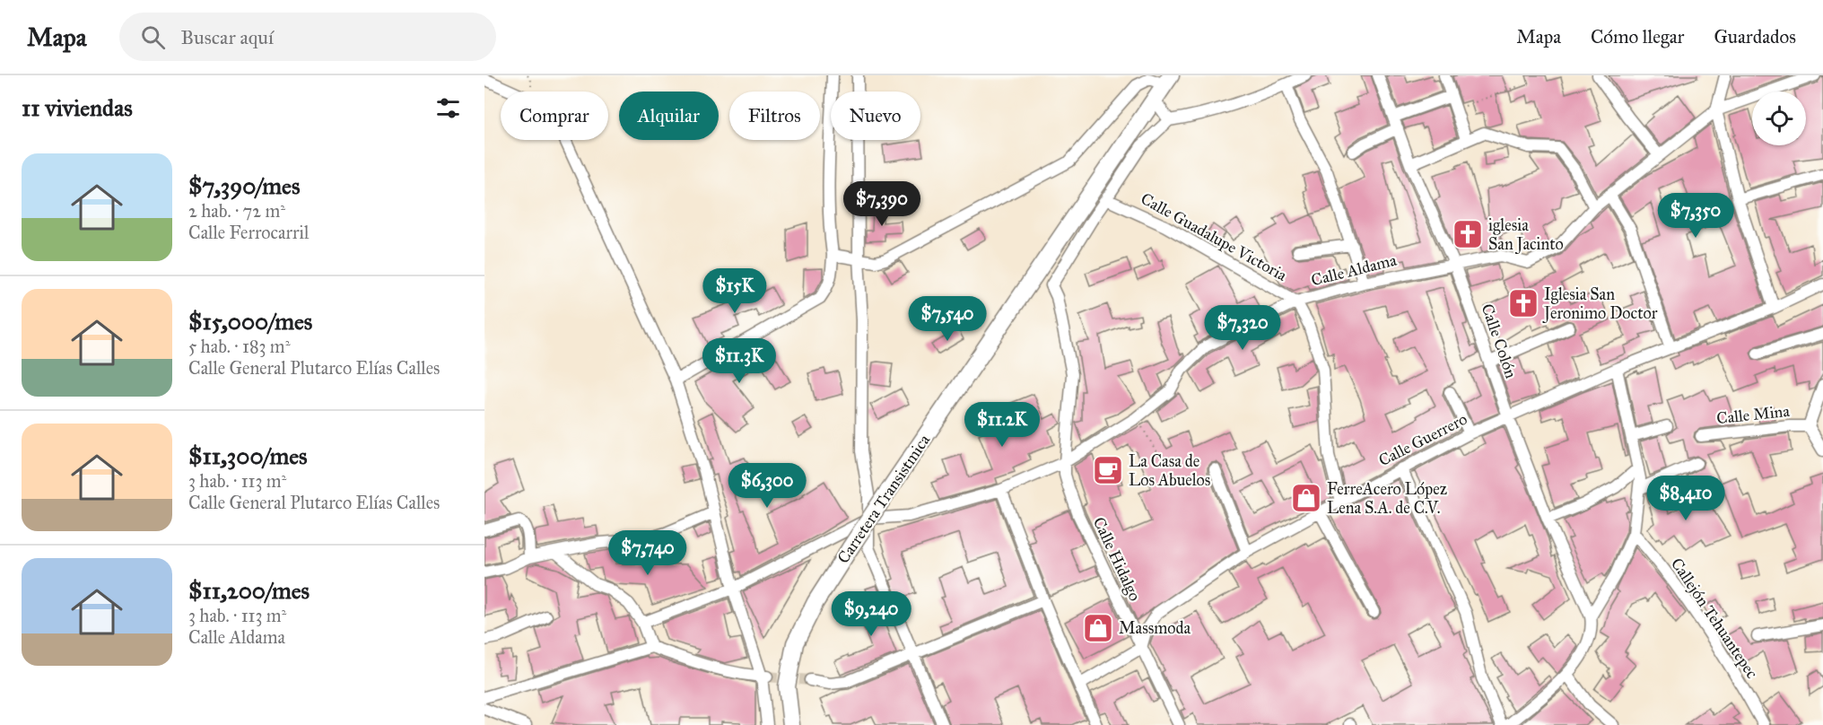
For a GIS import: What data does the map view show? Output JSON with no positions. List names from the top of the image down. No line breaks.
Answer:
{"streets":{"main road":["Carretera Transistmica"],"street":["Calle Guadalupe Victoria","Calle Aldama","Calle Colón","Calle Mina","Calle Guerrero","Calle Hidalgo","Callejón Tehuantepec"]},"crossings":[["Calle Guadalupe Victoria","Calle Aldama"],["Calle Guadalupe Victoria","Calle Guerrero"],["Calle Guadalupe Victoria","Calle Hidalgo"],["Calle Aldama","Calle Colón"],["Calle Aldama","Calle Hidalgo"],["Calle Colón","Calle Guerrero"],["Calle Guerrero","Calle Hidalgo"]],"places":{"church":["iglesia San Jacinto","Iglesia San Jeronimo Doctor"],"cafe":["La Casa de Los Abuelos"],"shop":["FerreAcero López Lena S.A. de C.V.","Massmoda"]},"page":{"header":"Mapa","search":"Buscar aquí","nav":["Mapa","Cómo llegar","Guardados"],"heading":"11 viviendas","chip":["Comprar","Alquilar","Filtros","Nuevo"],"list":[{"name":"$7,390/mes","note":"2 hab. · 72 m² · Calle Ferrocarril"},{"name":"$15,000/mes","note":"5 hab. · 183 m² · Calle General Plutarco Elías Calles"},{"name":"$11,300/mes","note":"3 hab. · 113 m² · Calle General Plutarco Elías Calles"},{"name":"$11,200/mes","note":"3 hab. · 113 m² · Calle Aldama"}],"price":["$7,390","$7,350","$15K","$7,540","$7,320","$11.3K","$11.2K","$6,300","$8,410","$7,740","$9,240"]}}
